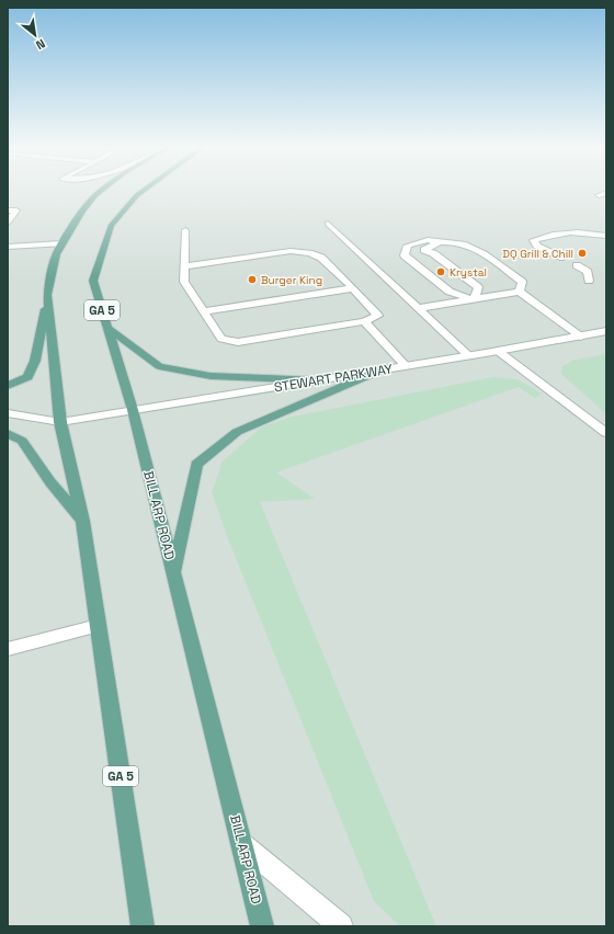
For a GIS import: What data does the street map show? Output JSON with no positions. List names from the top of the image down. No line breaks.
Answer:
{"streets":{"main road":["GA 5","BILL ARP ROAD"],"street":["STEWART PARKWAY"]},"crossings":[["GA 5","STEWART PARKWAY"],["STEWART PARKWAY","BILL ARP ROAD"]],"places":["DQ Grill & Chill","Krystal","Burger King"],"north":"bottom right"}
